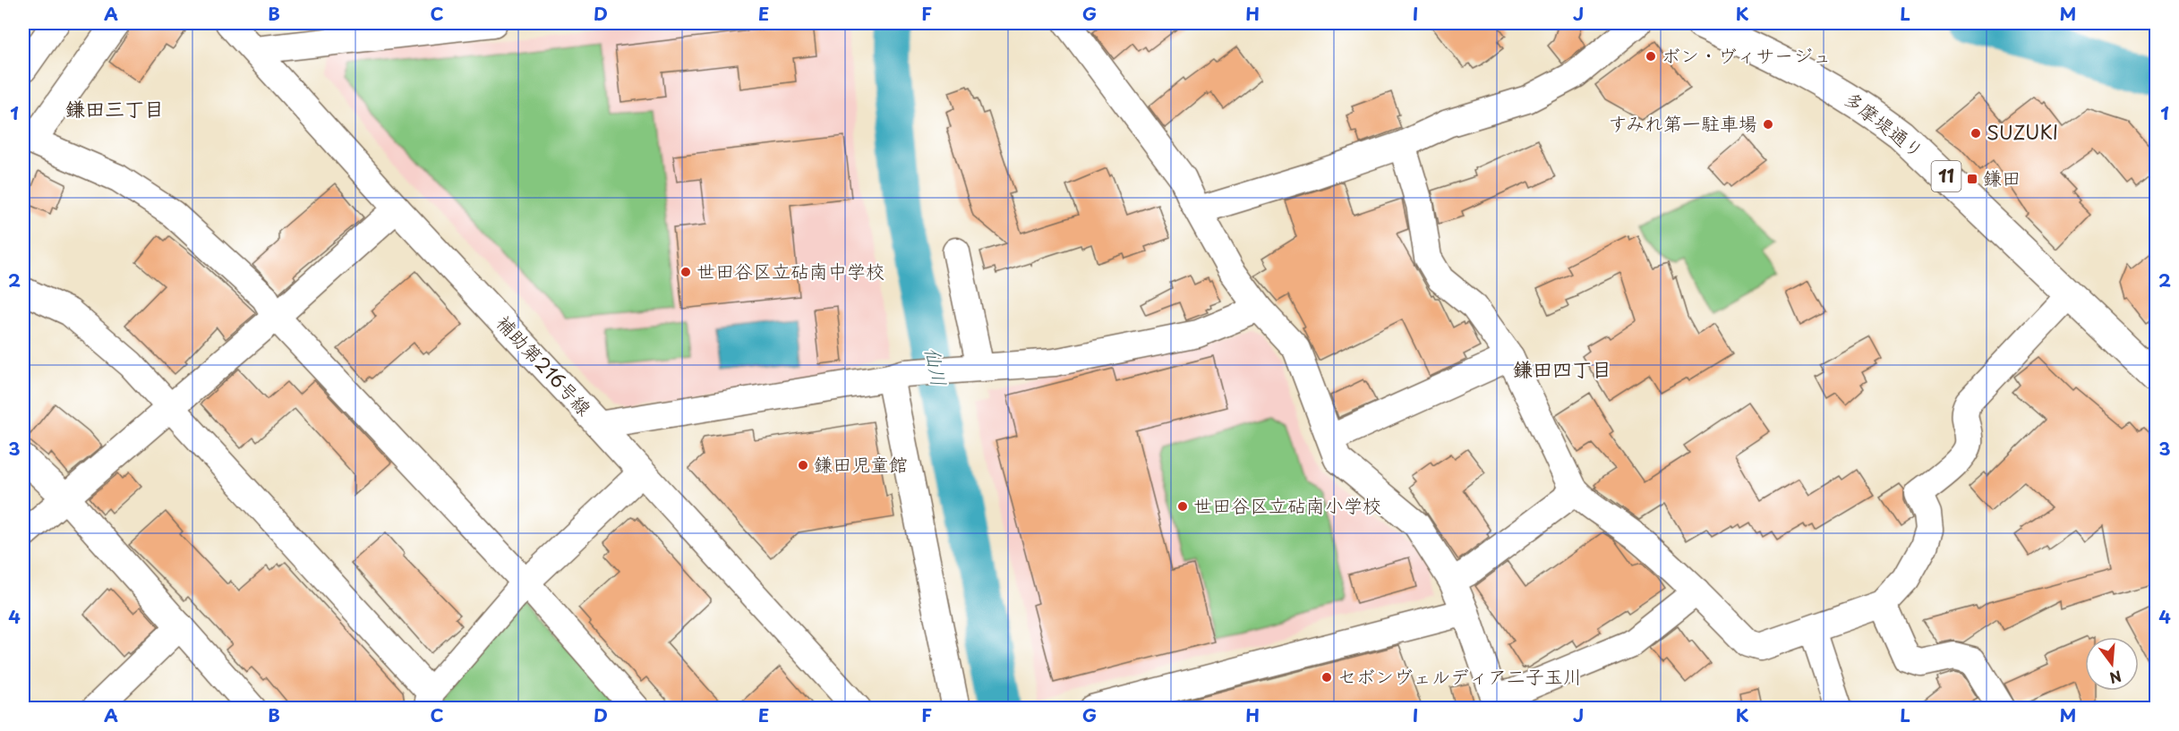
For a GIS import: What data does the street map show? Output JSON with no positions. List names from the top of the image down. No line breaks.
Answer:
{"streets":{"main road":["多摩堤通り","11"],"street":["補助第216号線"]},"districts":["鎌田三丁目","鎌田四丁目"],"water":["仙川"],"places":{"other":["ボン・ヴィサージュ","すみれ第一駐車場","SUZUKI","世田谷区立砧南中学校","鎌田児童館","世田谷区立砧南小学校","セボンヴェルディア二子玉川"],"transit":["鎌田"]},"north":"bottom","grid":{"columns":["A","B","C","D","E","F","G","H","I","J","K","L","M"],"rows":["1","2","3","4"]}}
